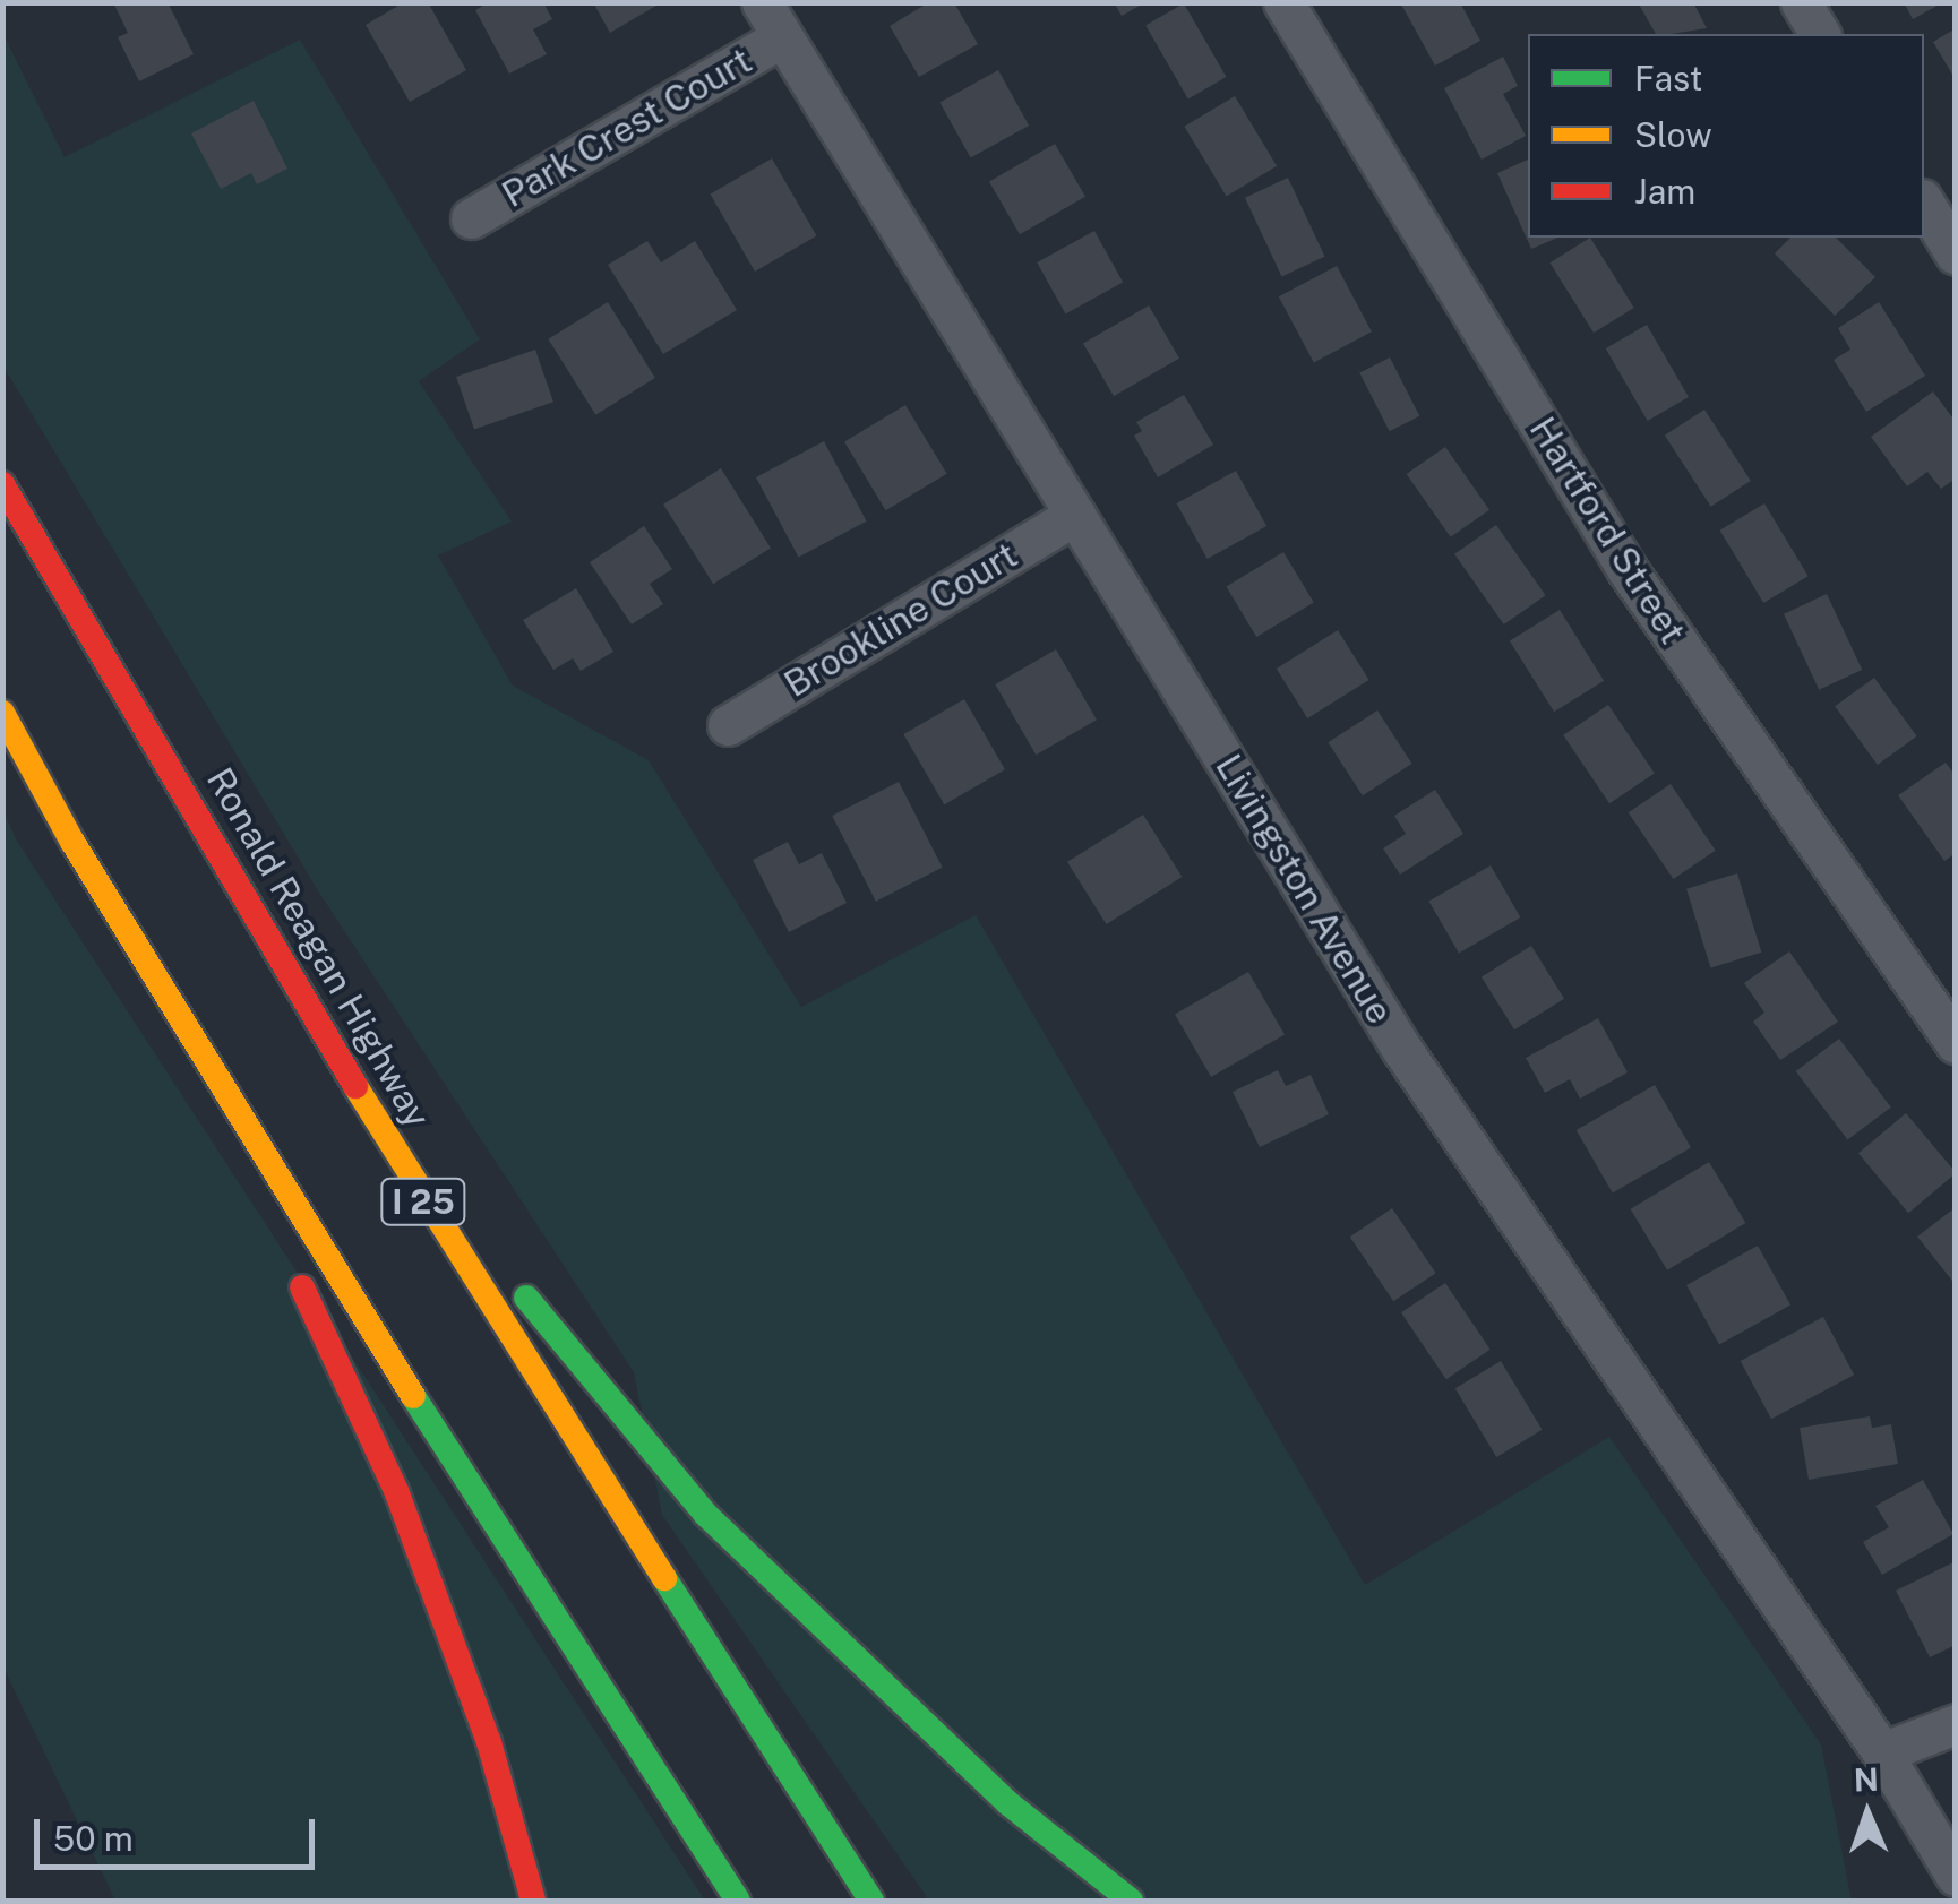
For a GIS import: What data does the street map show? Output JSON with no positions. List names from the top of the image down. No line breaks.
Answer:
{"streets":{"highway":["Ronald Reagan Highway","I 25"],"street":["Park Crest Court","Hartford Street","Brookline Court","Livingston Avenue"]},"crossings":[["Park Crest Court","Livingston Avenue"],["Brookline Court","Livingston Avenue"]],"legend":["Fast","Slow","Jam"],"scale_bar":"50 m","north":"top"}
